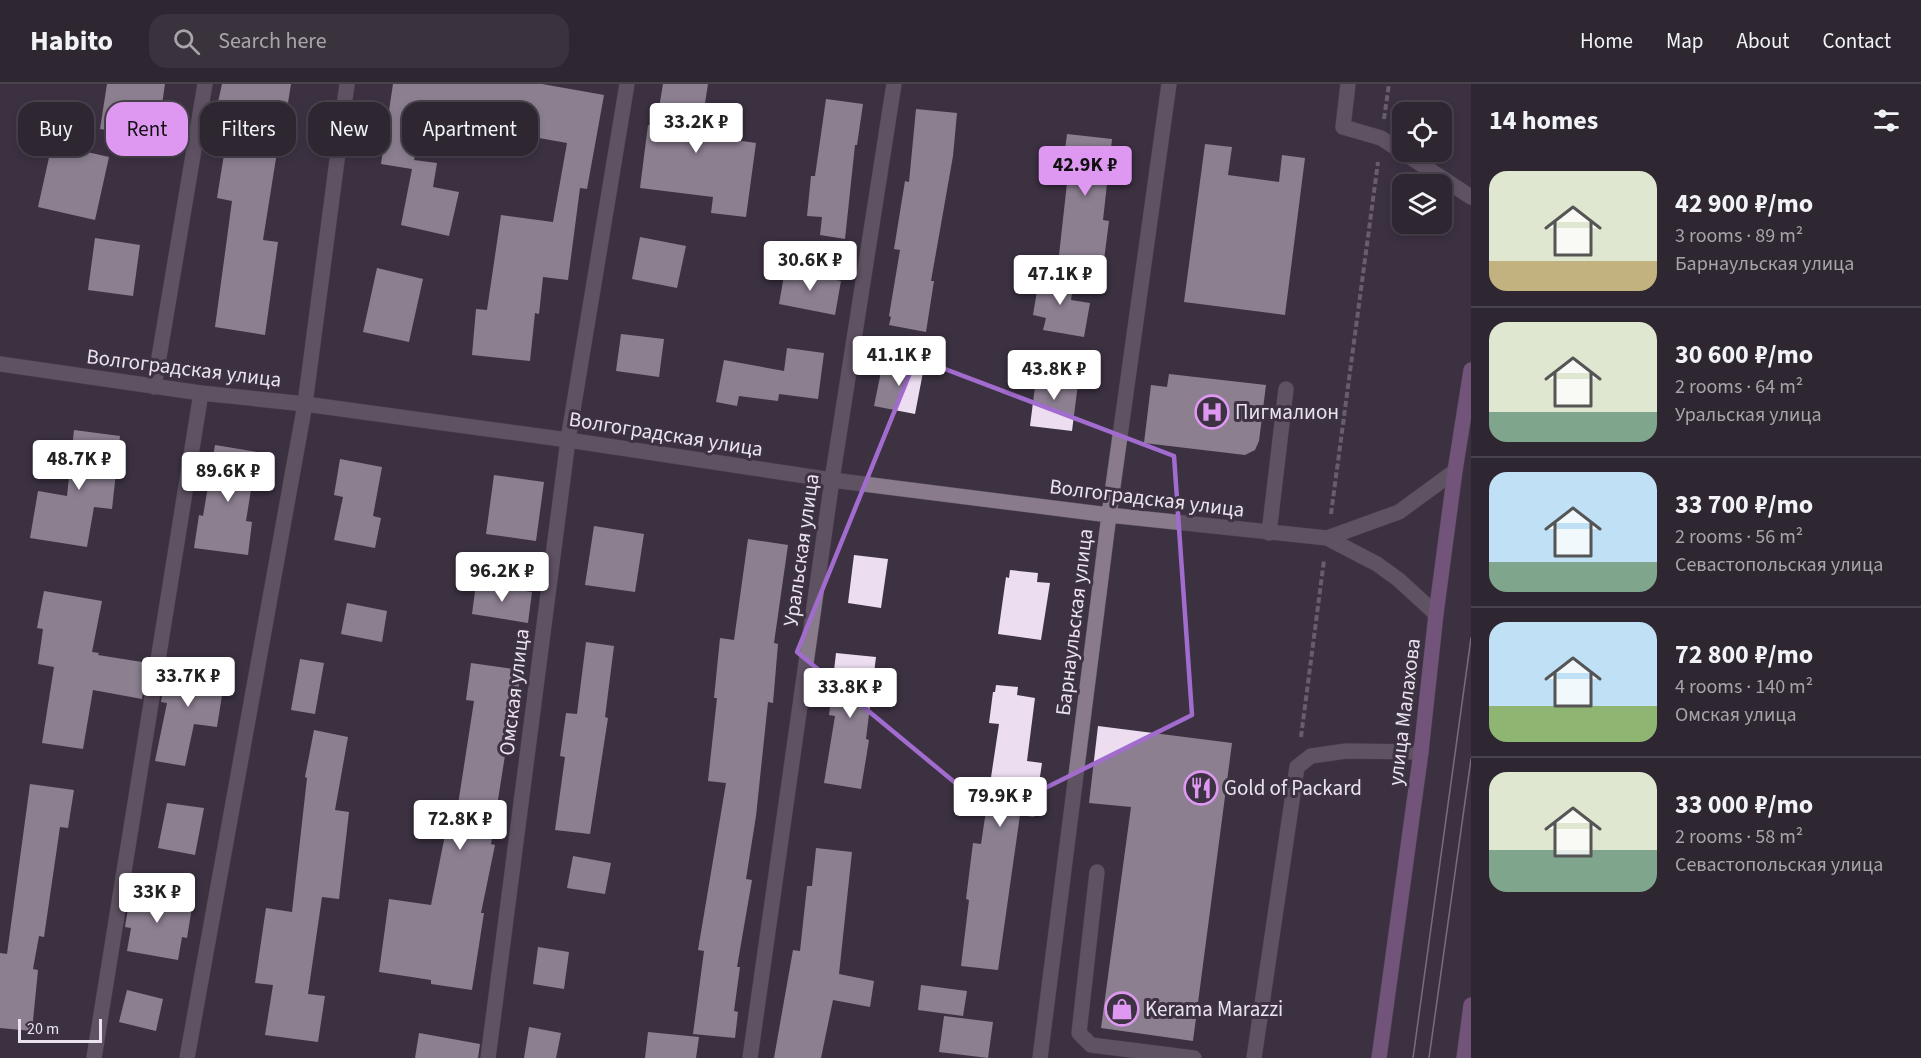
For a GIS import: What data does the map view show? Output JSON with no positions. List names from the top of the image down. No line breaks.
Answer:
{"streets":{"main road":["улица Малахова"],"street":["Волгоградская улица","Уральская улица","Барнаульская улица","Омская улица"]},"crossings":[["Волгоградская улица","Уральская улица"],["Волгоградская улица","Барнаульская улица"],["Волгоградская улица","Омская улица"],["Волгоградская улица","улица Малахова"]],"places":{"hospital":["Пигмалион"],"restaurant":["Gold of Packard"],"shop":["Kerama Marazzi"]},"scale_bar":"20 m","page":{"header":"Habito","search":"Search here","nav":["Home","Map","About","Contact"],"heading":"14 homes","chip":["Buy","Rent","Filters","New","Apartment"],"price":["33.2K ₽","42.9K ₽","30.6K ₽","47.1K ₽","41.1K ₽","43.8K ₽","48.7K ₽","89.6K ₽","96.2K ₽","33.7K ₽","33.8K ₽","79.9K ₽","72.8K ₽","33K ₽"],"list":[{"name":"42 900 ₽/mo","note":"3 rooms · 89 m² · Барнаульская улица"},{"name":"30 600 ₽/mo","note":"2 rooms · 64 m² · Уральская улица"},{"name":"33 700 ₽/mo","note":"2 rooms · 56 m² · Севастопольская улица"},{"name":"72 800 ₽/mo","note":"4 rooms · 140 m² · Омская улица"},{"name":"33 000 ₽/mo","note":"2 rooms · 58 m² · Севастопольская улица"}],"scale":"20 m"}}
